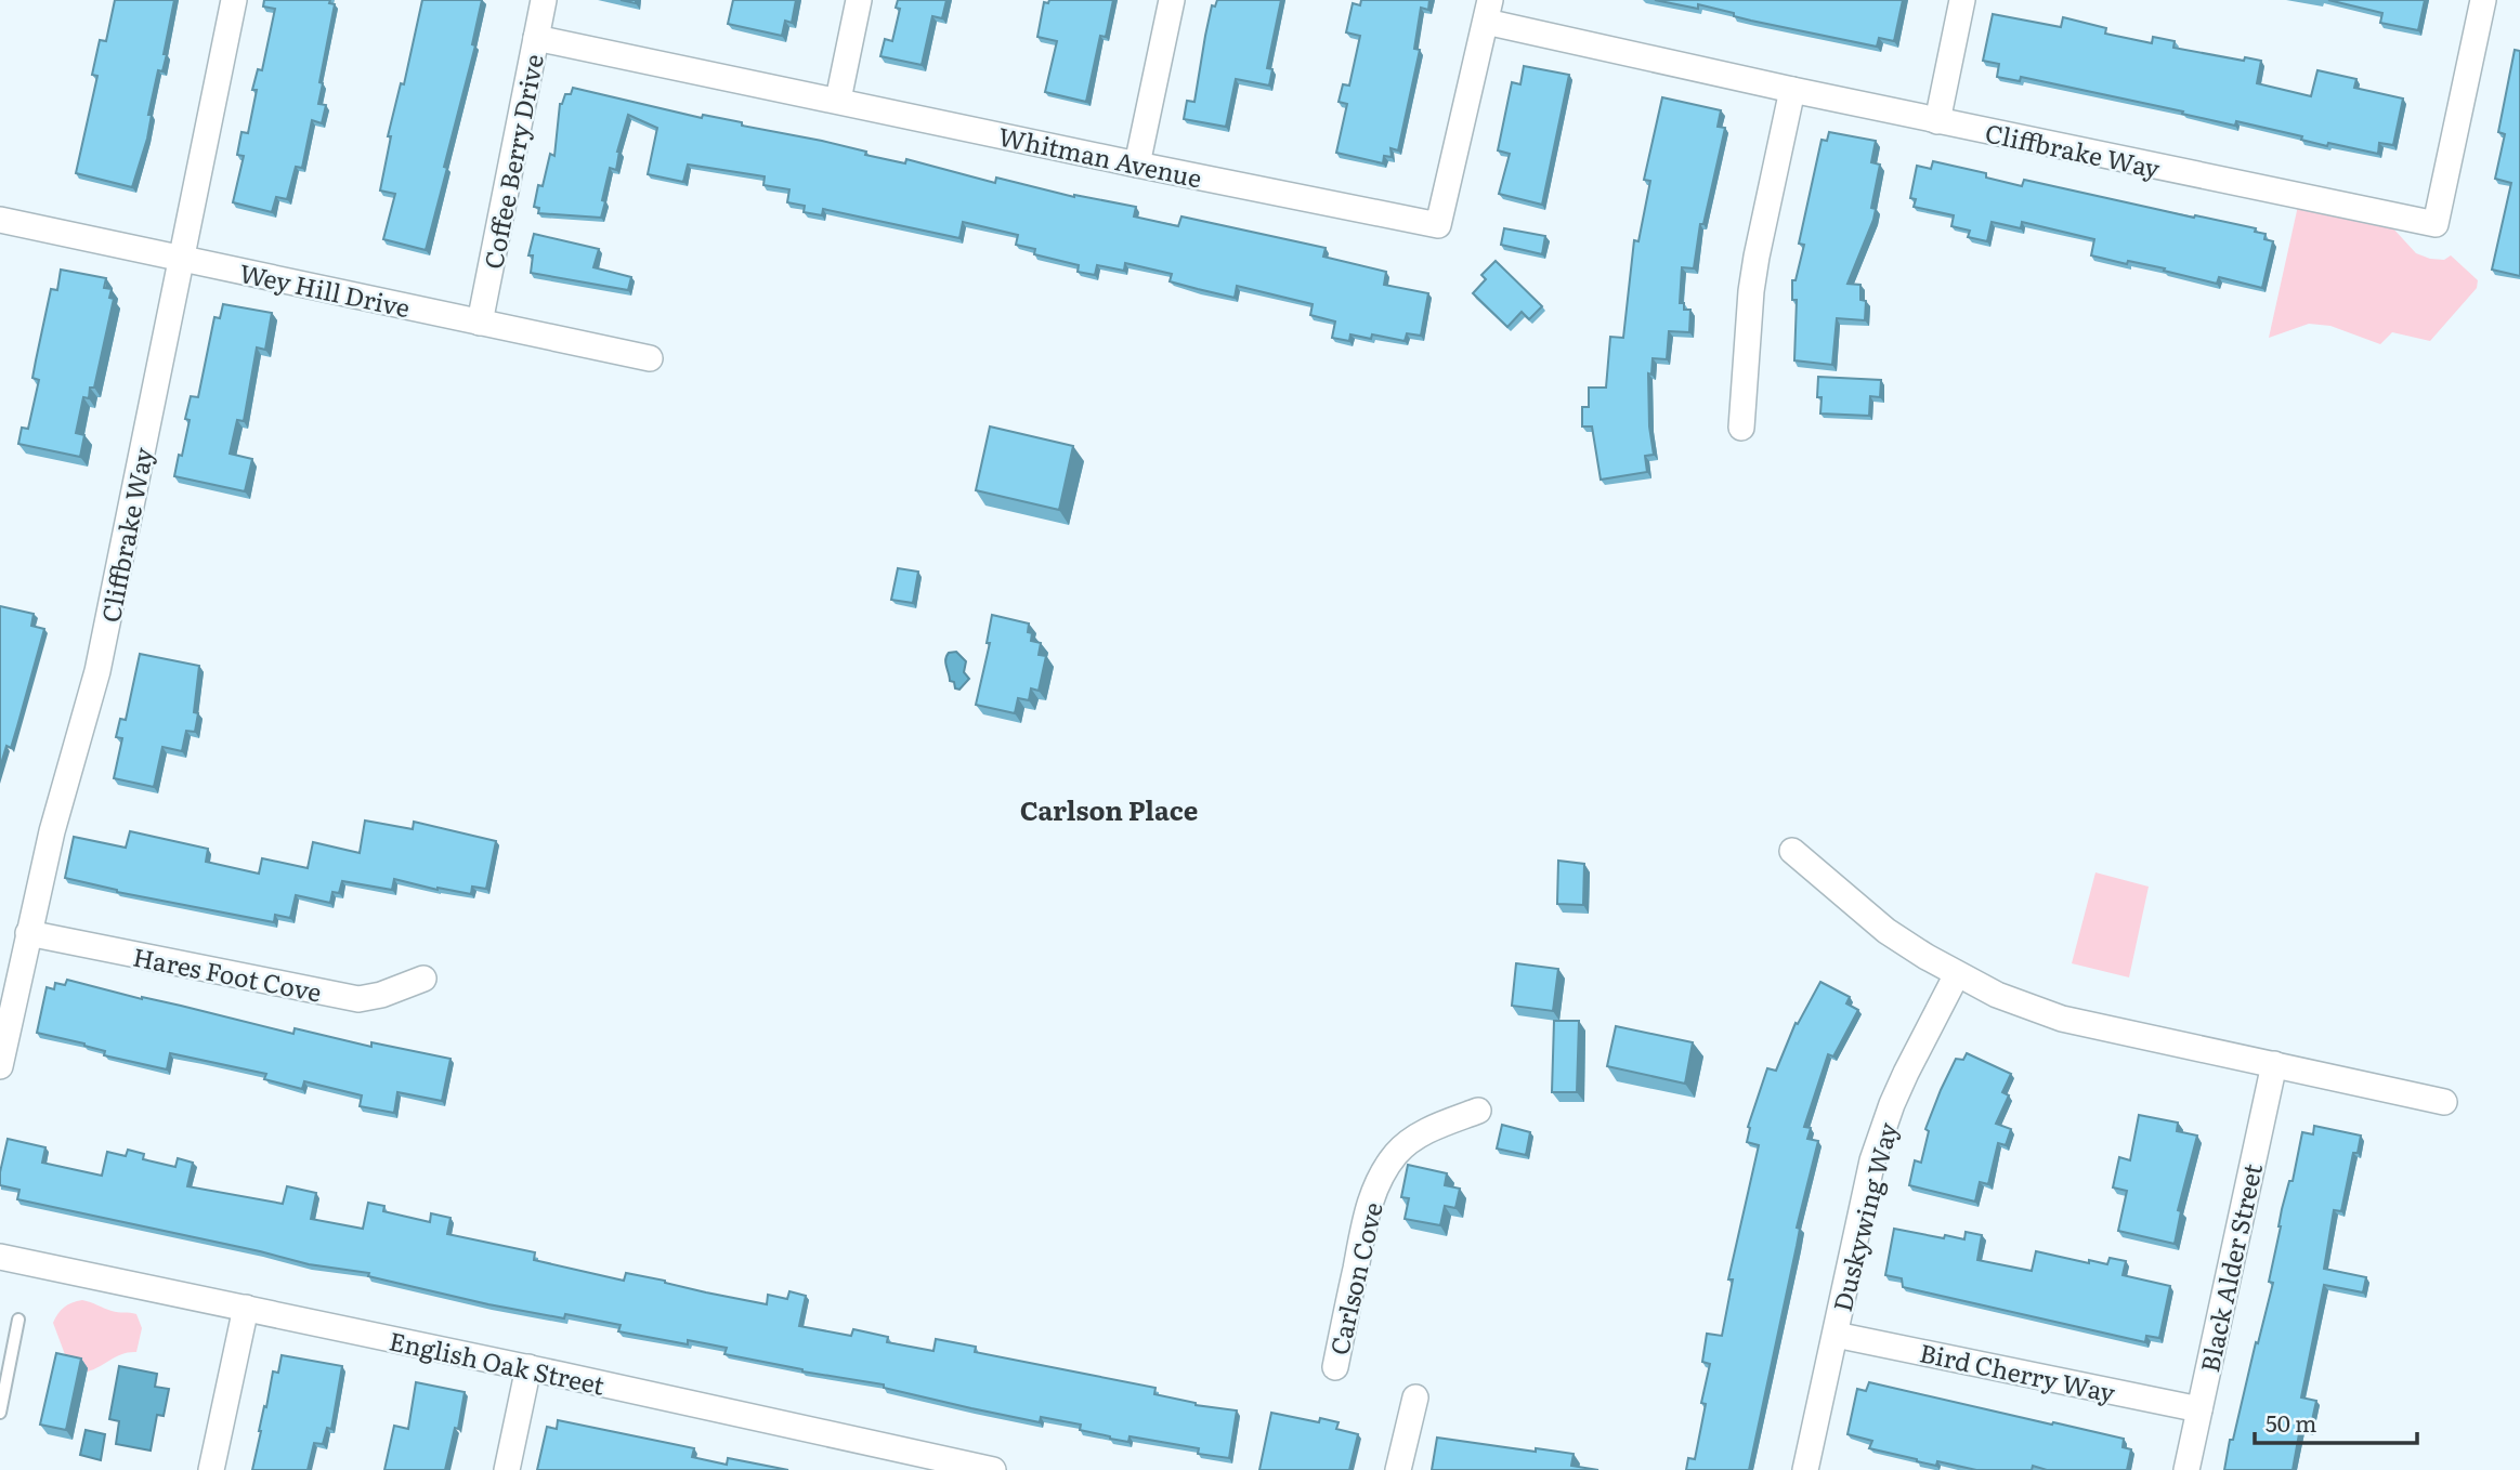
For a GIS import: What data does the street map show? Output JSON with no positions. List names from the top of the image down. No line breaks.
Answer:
{"streets":{"street":["Cliffbrake Way","Whitman Avenue","Coffee Berry Drive","Wey Hill Drive","Hares Foot Cove","Duskywing Way","Black Alder Street","Carlson Cove","English Oak Street","Bird Cherry Way"]},"crossings":[["Cliffbrake Way","Whitman Avenue"],["Cliffbrake Way","Wey Hill Drive"],["Cliffbrake Way","Hares Foot Cove"],["Whitman Avenue","Coffee Berry Drive"],["Coffee Berry Drive","Wey Hill Drive"],["Duskywing Way","Bird Cherry Way"],["Black Alder Street","Bird Cherry Way"]],"districts":["Carlson Place"],"scale_bar":"50 m"}
